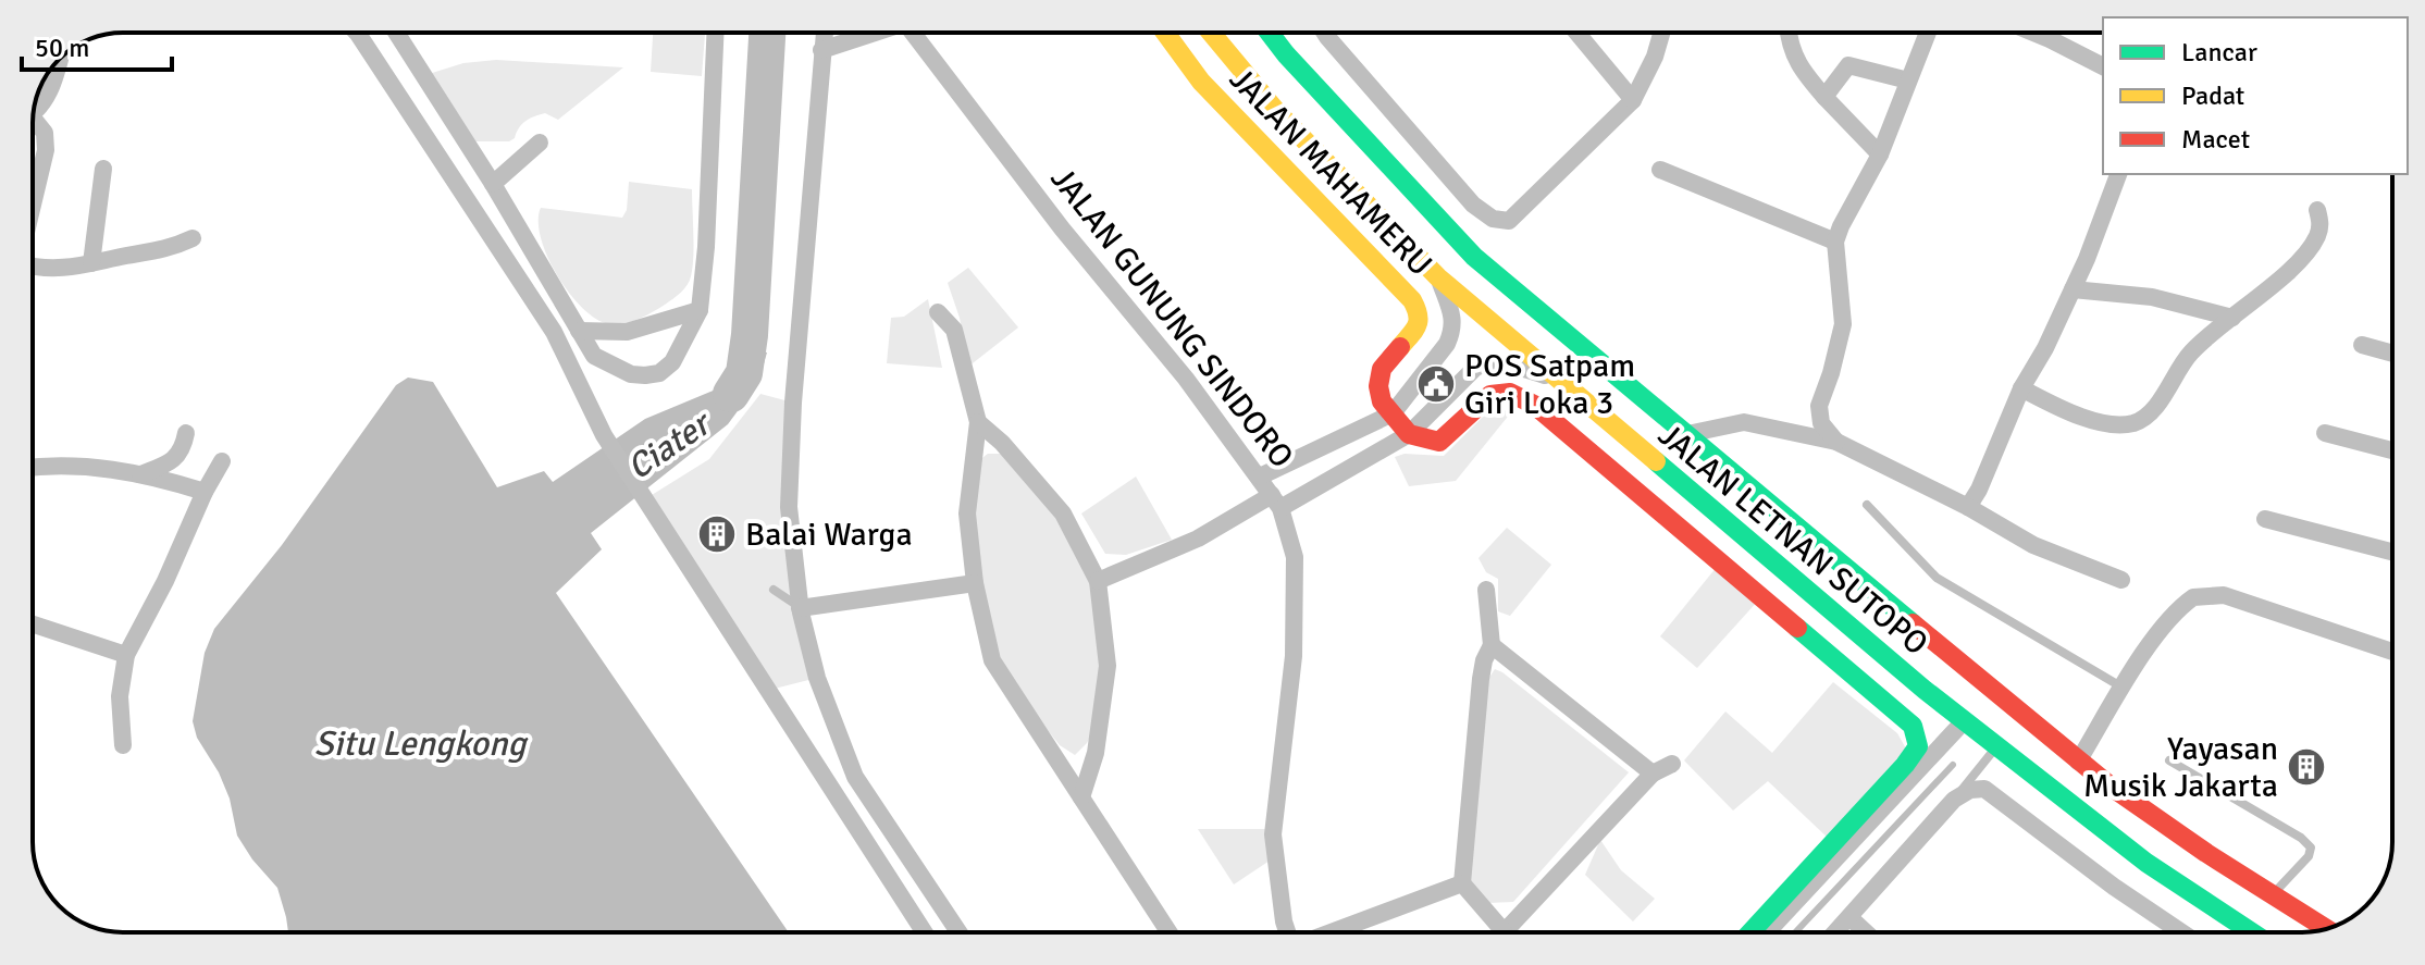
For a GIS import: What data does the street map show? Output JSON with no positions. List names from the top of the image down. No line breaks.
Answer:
{"streets":{"main road":["JALAN MAHAMERU","JALAN LETNAN SUTOPO"],"street":["JALAN GUNUNG SINDORO"]},"water":["Ciater","Situ Lengkong"],"places":{"public building":["POS Satpam Giri Loka 3"],"building":["Balai Warga","Yayasan Musik Jakarta"]},"legend":["Lancar","Padat","Macet"],"scale_bar":"50 m"}
